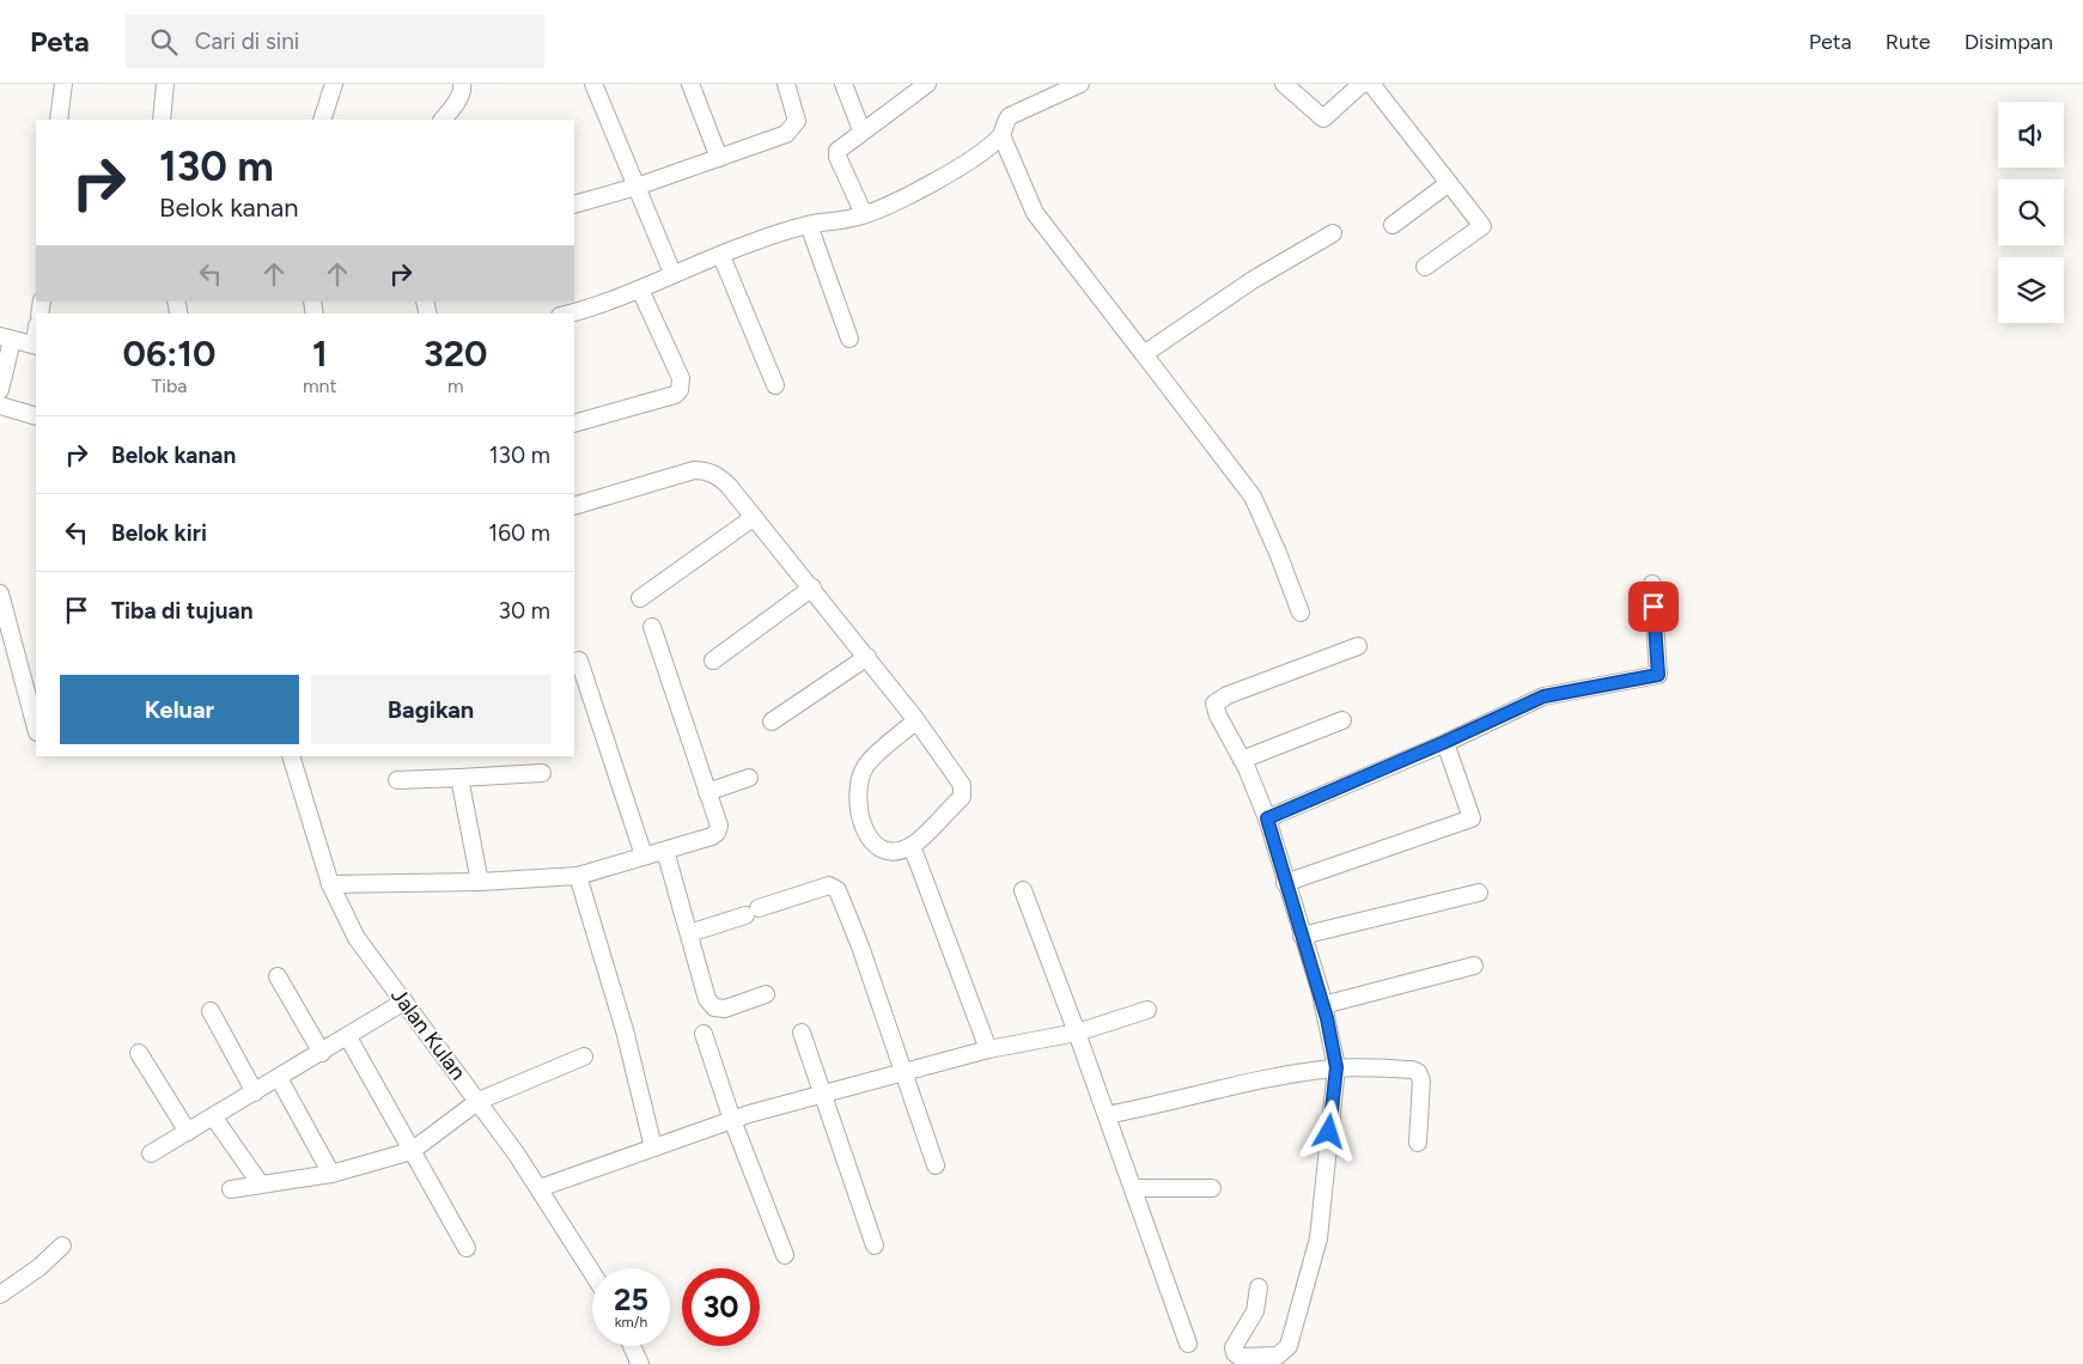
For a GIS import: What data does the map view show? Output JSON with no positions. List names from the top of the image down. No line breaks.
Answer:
{"streets":{"street":["Jalan Kulan"]},"page":{"header":"Peta","search":"Cari di sini","nav":["Peta","Rute","Disimpan"],"turn":["130 m","Belok kanan"],"eta":["06:10","Tiba","1","mnt","320","m"],"list":[{"name":"Belok kanan","value":"130 m"},{"name":"Belok kiri","value":"160 m"},{"name":"Tiba di tujuan","value":"30 m"}],"buttons":["Keluar","Bagikan"],"speed":"25 km/h","limit":"30"}}
